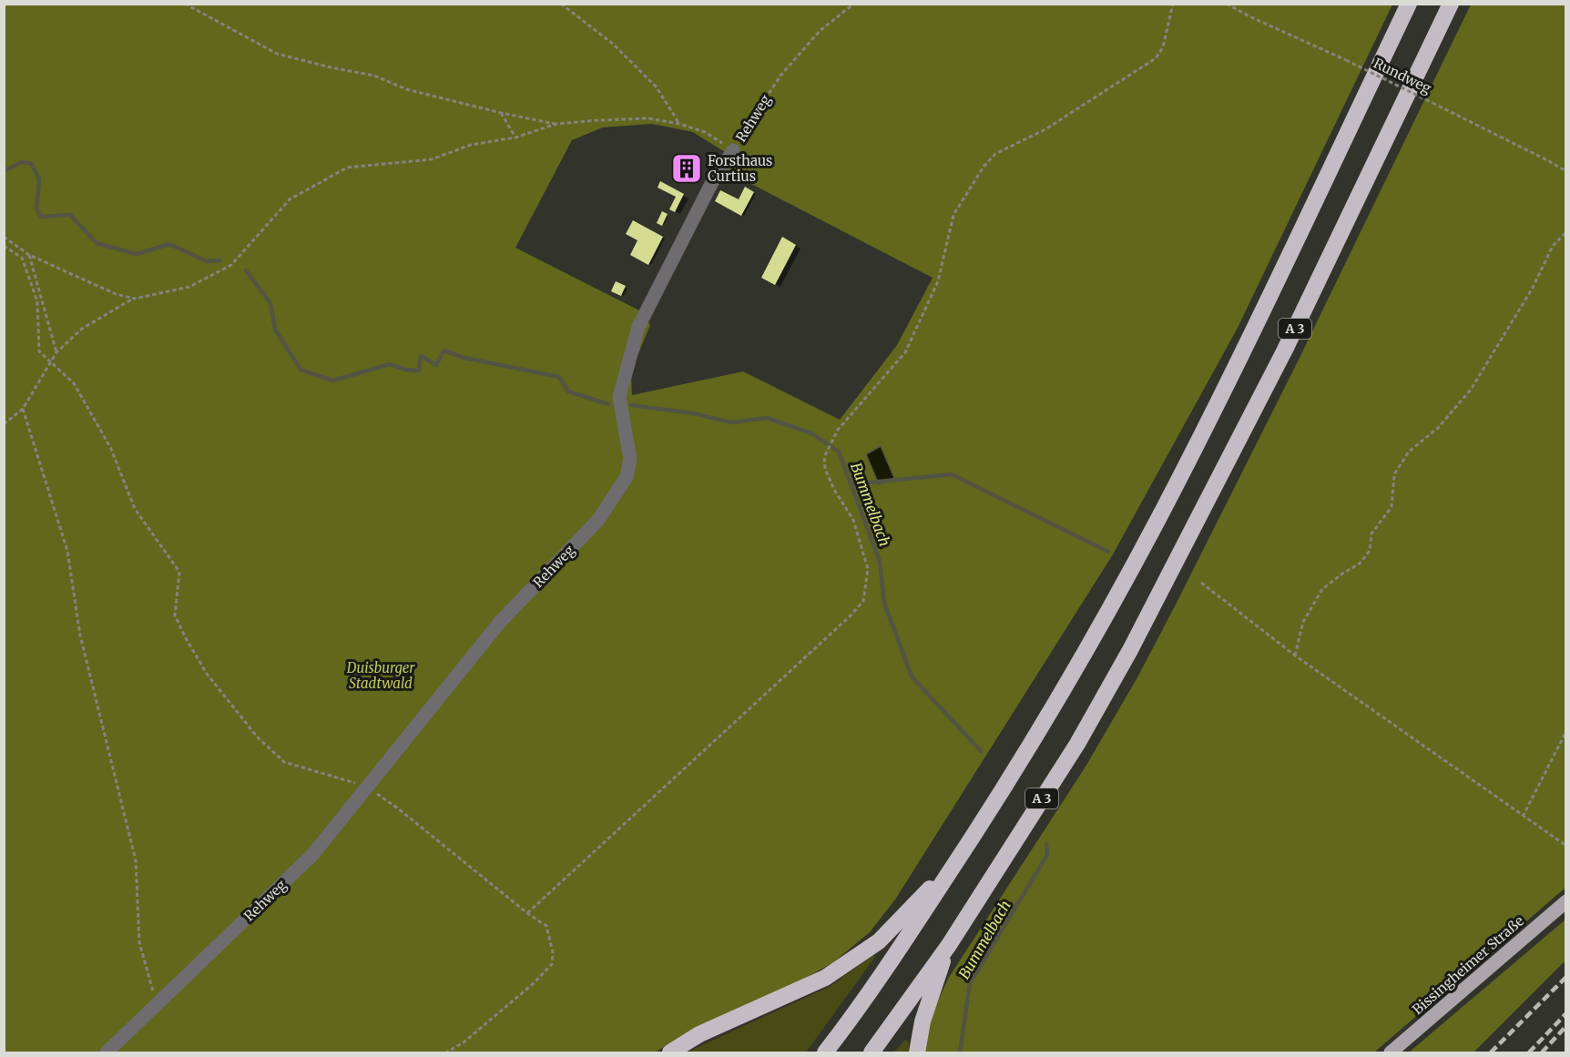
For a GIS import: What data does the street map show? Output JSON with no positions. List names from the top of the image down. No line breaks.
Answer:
{"streets":{"highway":["A 3"],"main road":["Bissingheimer Straße"],"lane":["Rehweg"],"path":["Rundweg"]},"water":["Bummelbach"],"parks":["Duisburger Stadtwald"],"places":{"building":["Forsthaus Curtius"]}}
